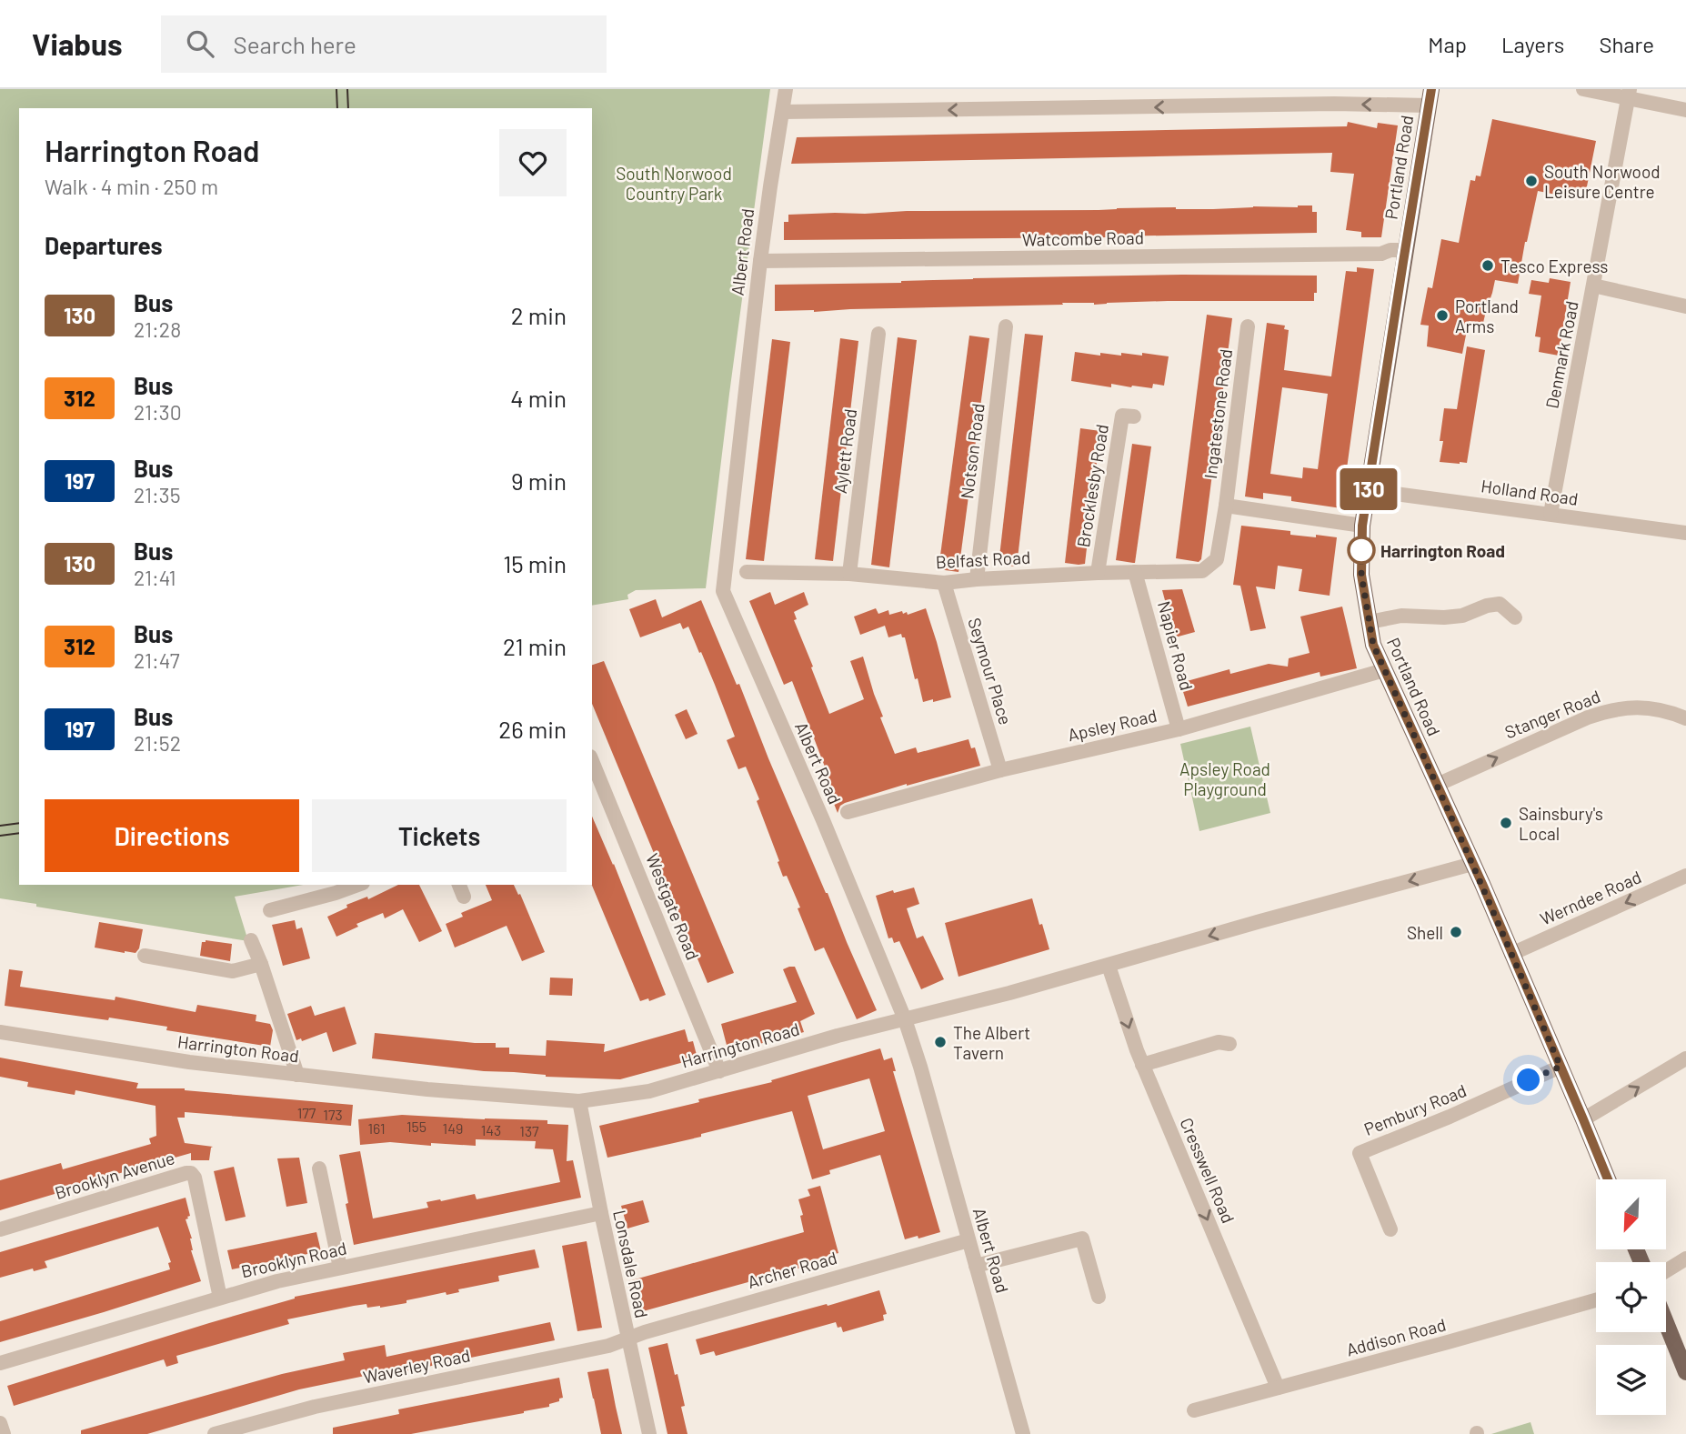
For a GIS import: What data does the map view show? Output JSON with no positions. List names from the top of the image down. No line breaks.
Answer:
{"streets":{"main road":["Portland Road"],"street":["Watcombe Road","Albert Road","Denmark Road","Ingatestone Road","Aylett Road","Notson Road","Brocklesby Road","Holland Road","Belfast Road","Napier Road","Seymour Place","Stanger Road","Apsley Road","Werndee Road","Westgate Road","Harrington Road","Pembury Road","Cresswell Road","Brooklyn Avenue","Brooklyn Road","Lonsdale Road","Archer Road","Addison Road","Waverley Road"]},"crossings":[["Portland Road","Watcombe Road"],["Portland Road","Ingatestone Road"],["Portland Road","Holland Road"],["Portland Road","Stanger Road"],["Portland Road","Apsley Road"],["Portland Road","Werndee Road"],["Portland Road","Harrington Road"],["Portland Road","Pembury Road"],["Watcombe Road","Albert Road"],["Albert Road","Harrington Road"],["Albert Road","Archer Road"],["Denmark Road","Holland Road"],["Ingatestone Road","Belfast Road"],["Aylett Road","Belfast Road"],["Notson Road","Belfast Road"],["Brocklesby Road","Belfast Road"],["Belfast Road","Napier Road"],["Belfast Road","Seymour Place"],["Napier Road","Apsley Road"],["Seymour Place","Apsley Road"],["Westgate Road","Harrington Road"],["Harrington Road","Cresswell Road"],["Harrington Road","Lonsdale Road"],["Cresswell Road","Addison Road"],["Brooklyn Avenue","Brooklyn Road"],["Brooklyn Road","Lonsdale Road"],["Lonsdale Road","Archer Road"],["Lonsdale Road","Waverley Road"],["Archer Road","Waverley Road"]],"one_way":["Stanger Road","Werndee Road","Cresswell Road"],"parks":["South Norwood Country Park","Apsley Road Playground"],"places":["South Norwood Leisure Centre","Tesco Express","Portland Arms","Harrington Road","Sainsbury's Local","Shell","The Albert Tavern"],"lines":["bus line 130"],"house_numbers":["177","173","155","161","149","143","137"],"north":"bottom left","page":{"header":"Viabus","search":"Search here","nav":["Map","Layers","Share"],"on_map":"130","heading":[["Harrington Road","Walk · 4 min · 250 m"],"Departures"],"list":[{"mark":"130","name":"Bus","note":"21:28","value":"2 min"},{"mark":"312","name":"Bus","note":"21:30","value":"4 min"},{"mark":"197","name":"Bus","note":"21:35","value":"9 min"},{"mark":"130","name":"Bus","note":"21:41","value":"15 min"},{"mark":"312","name":"Bus","note":"21:47","value":"21 min"},{"mark":"197","name":"Bus","note":"21:52","value":"26 min"}],"buttons":["Directions","Tickets"]}}
